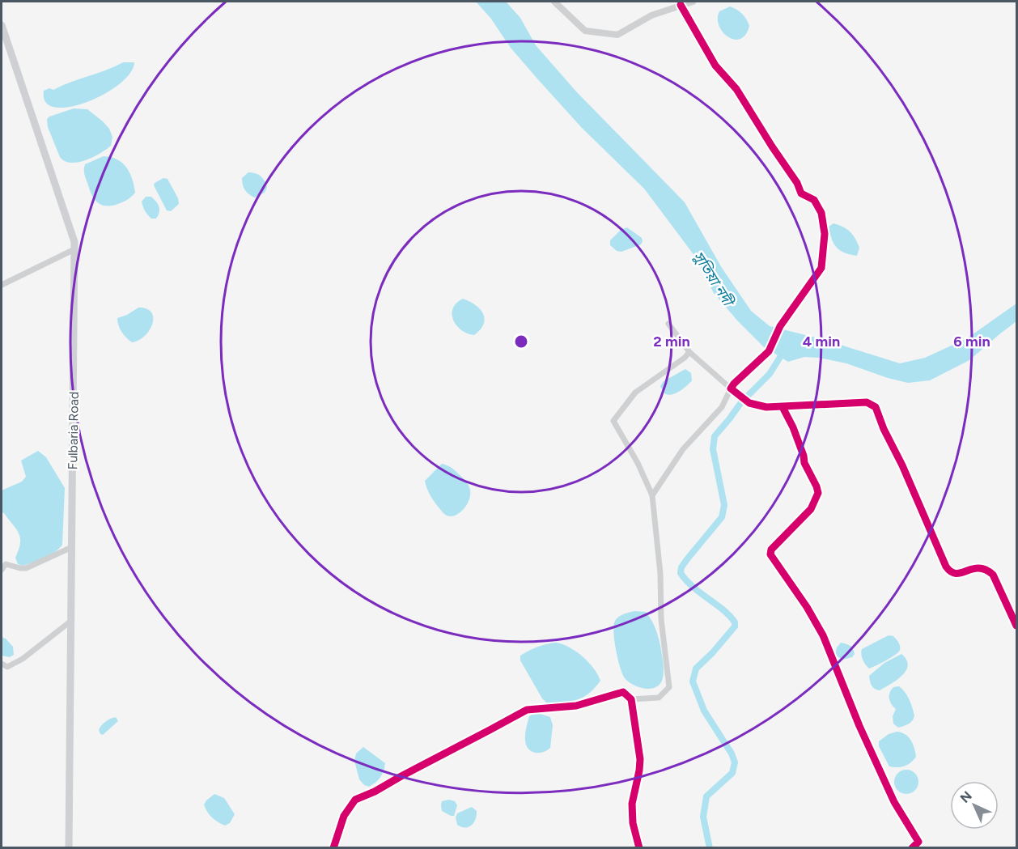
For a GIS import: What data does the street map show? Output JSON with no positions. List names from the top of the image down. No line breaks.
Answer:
{"streets":{"main road":["Fulbaria Road"]},"water":["সুতিয়া নদী"],"north":"top left","rings":["2 min","4 min","6 min"]}
